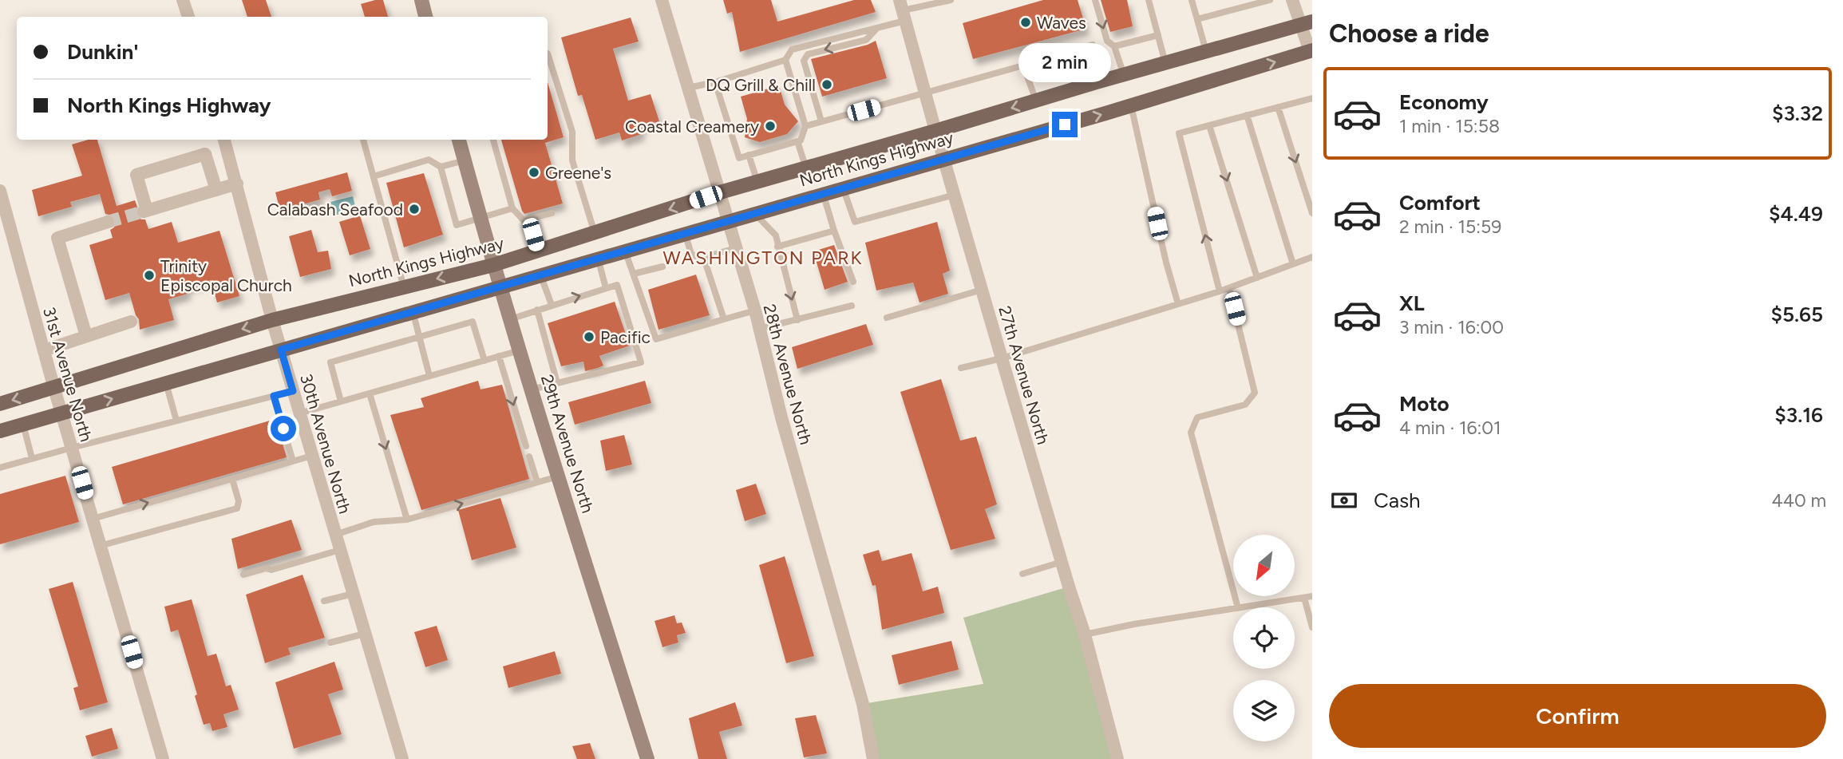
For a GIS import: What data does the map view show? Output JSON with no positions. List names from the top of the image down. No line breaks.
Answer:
{"streets":{"main road":["North Kings Highway","29th Avenue North"],"street":["31st Avenue North","28th Avenue North","27th Avenue North","30th Avenue North"]},"crossings":[["North Kings Highway","31st Avenue North"],["North Kings Highway","28th Avenue North"],["North Kings Highway","27th Avenue North"],["North Kings Highway","30th Avenue North"],["North Kings Highway","29th Avenue North"]],"districts":["WASHINGTON PARK"],"places":["Waves","DQ Grill & Chill","Coastal Creamery","Greene's","Calabash Seafood","Trinity Episcopal Church","Pacific"],"north":"bottom left","page":{"heading":"Choose a ride","banner":["Dunkin'","North Kings Highway"],"bubble":"2 min","list":[{"name":"Economy","note":"1 min · 15:58","value":"$3.32"},{"name":"Comfort","note":"2 min · 15:59","value":"$4.49"},{"name":"XL","note":"3 min · 16:00","value":"$5.65"},{"name":"Moto","note":"4 min · 16:01","value":"$3.16"}],"pay":["Cash","440 m"],"buttons":"Confirm"}}
